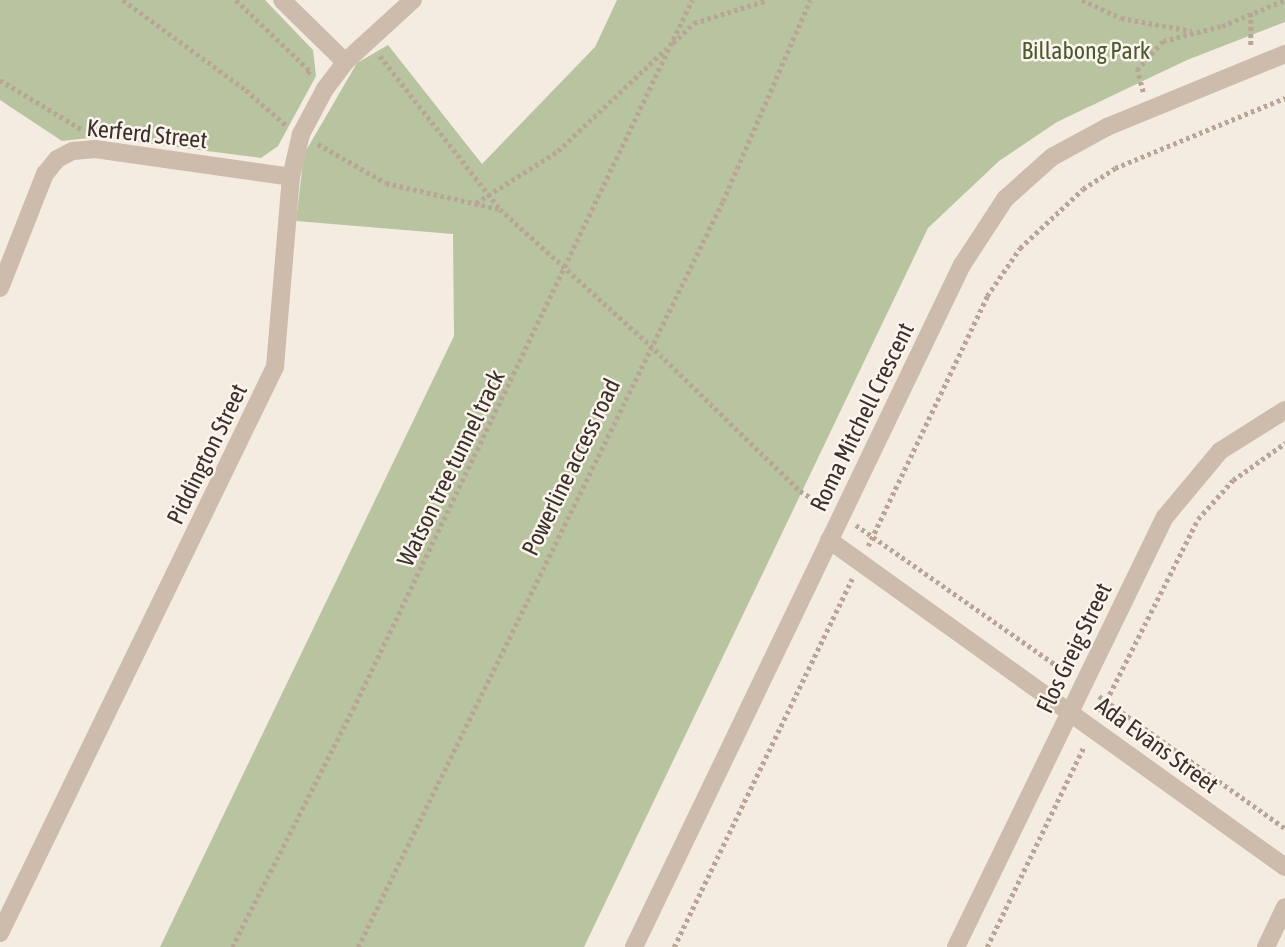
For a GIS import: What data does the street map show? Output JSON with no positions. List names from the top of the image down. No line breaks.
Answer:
{"streets":{"street":["Kerferd Street","Roma Mitchell Crescent","Piddington Street","Flos Greig Street","Ada Evans Street"],"path":["Powerline access road","Watson tree tunnel track"]},"crossings":[["Kerferd Street","Piddington Street"],["Roma Mitchell Crescent","Ada Evans Street"],["Flos Greig Street","Ada Evans Street"]],"parks":["Billabong Park"]}
